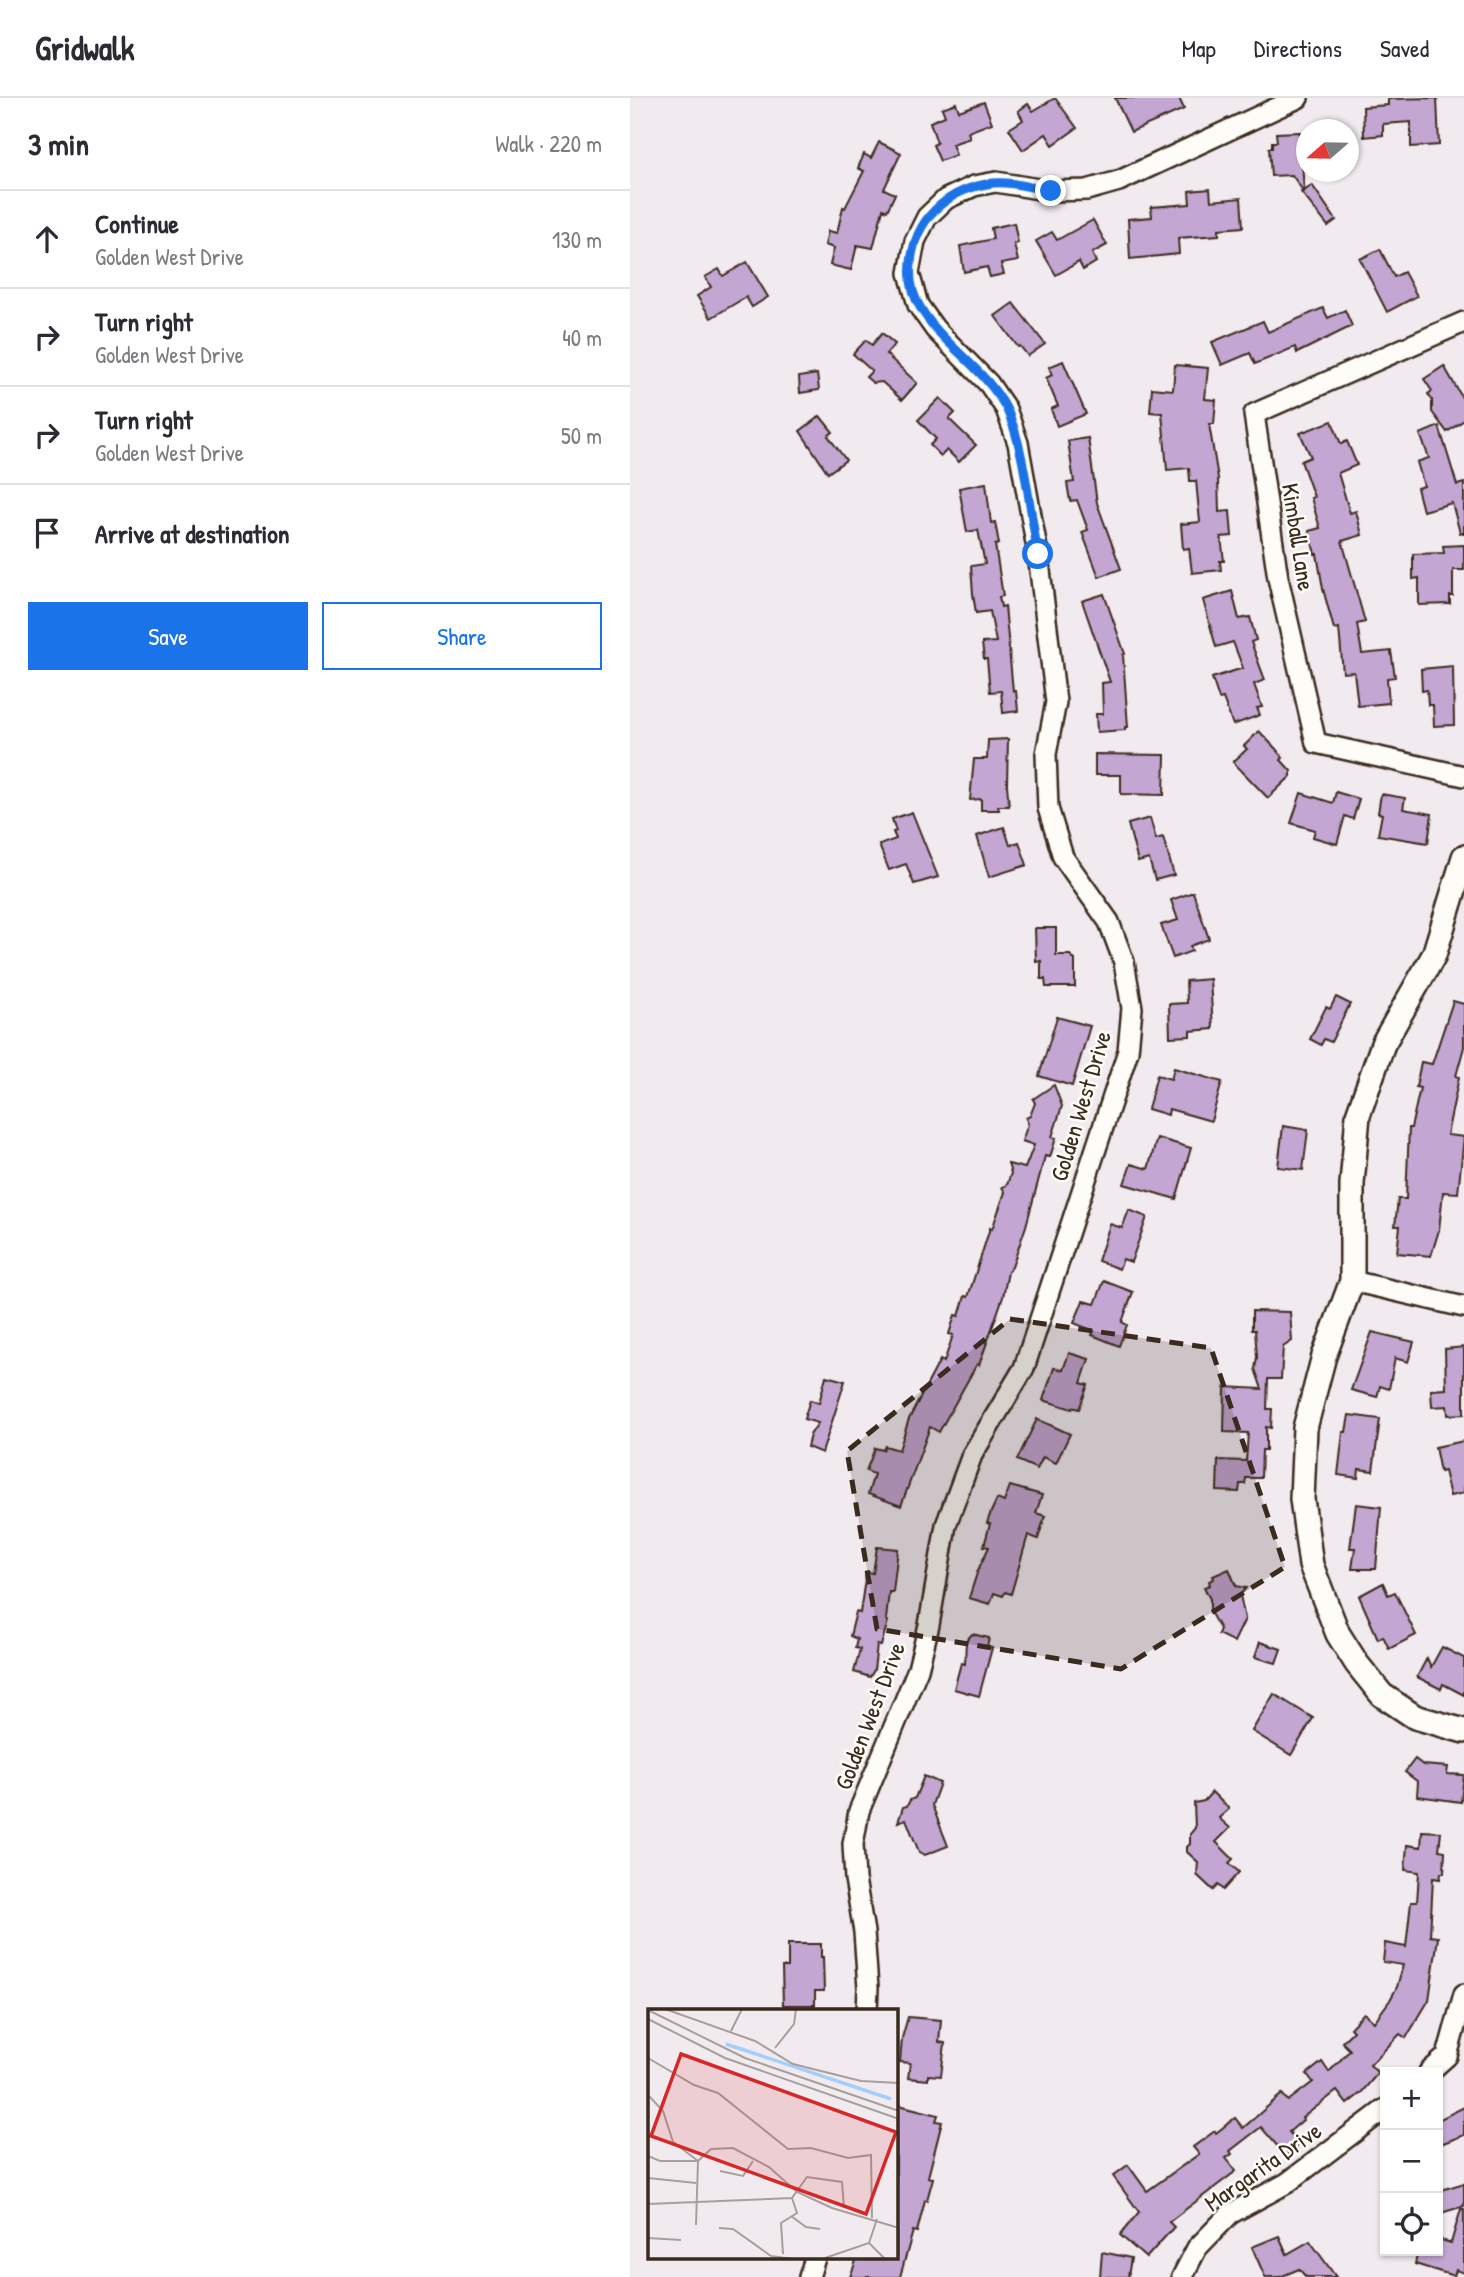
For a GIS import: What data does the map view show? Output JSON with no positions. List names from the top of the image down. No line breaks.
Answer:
{"streets":{"street":["Kimball Lane","Golden West Drive","Margarita Drive"]},"north":"left","page":{"header":"Gridwalk","nav":["Map","Directions","Saved"],"heading":["3 min","Walk · 220 m"],"list":[["Continue","Golden West Drive","130 m"],["Turn right","Golden West Drive","40 m"],["Turn right","Golden West Drive","50 m"],"Arrive at destination"],"buttons":["Save","Share"],"map_buttons":["+","−"]}}
